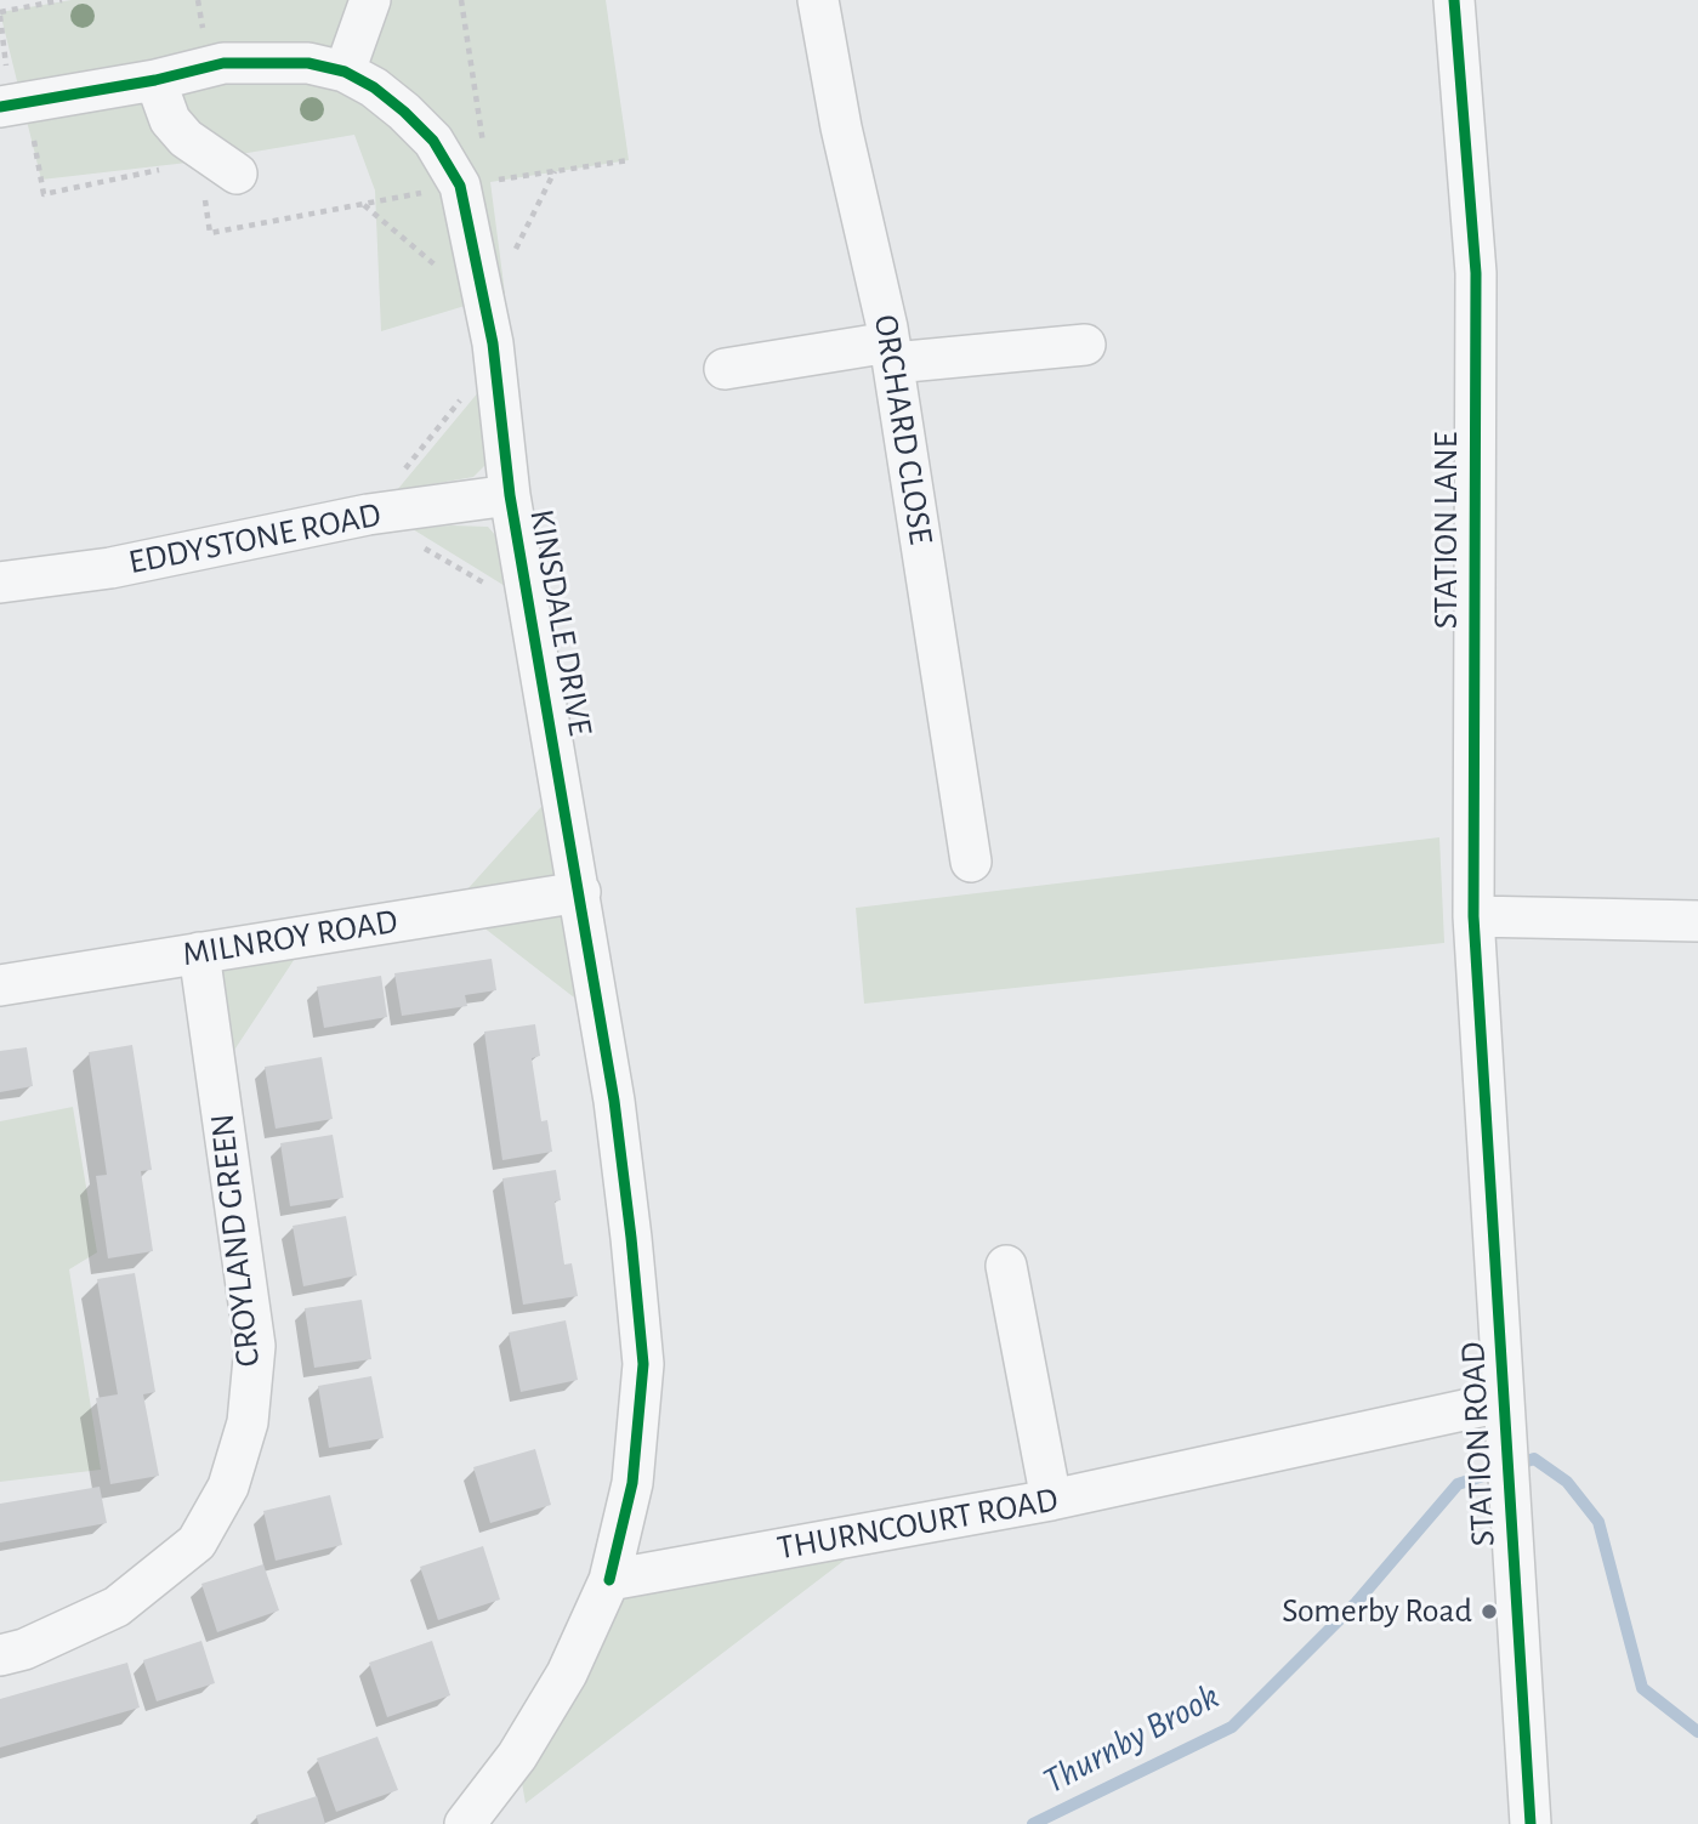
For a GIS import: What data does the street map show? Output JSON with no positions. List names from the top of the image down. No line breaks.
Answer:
{"streets":{"street":["ORCHARD CLOSE","STATION LANE","EDDYSTONE ROAD","KINSDALE DRIVE","MILNROY ROAD","CROYLAND GREEN","STATION ROAD","THURNCOURT ROAD"]},"crossings":[["STATION LANE","STATION ROAD"],["EDDYSTONE ROAD","KINSDALE DRIVE"],["KINSDALE DRIVE","MILNROY ROAD"],["KINSDALE DRIVE","THURNCOURT ROAD"],["MILNROY ROAD","CROYLAND GREEN"],["STATION ROAD","THURNCOURT ROAD"]],"water":["Thurnby Brook"],"places":["Somerby Road"]}
